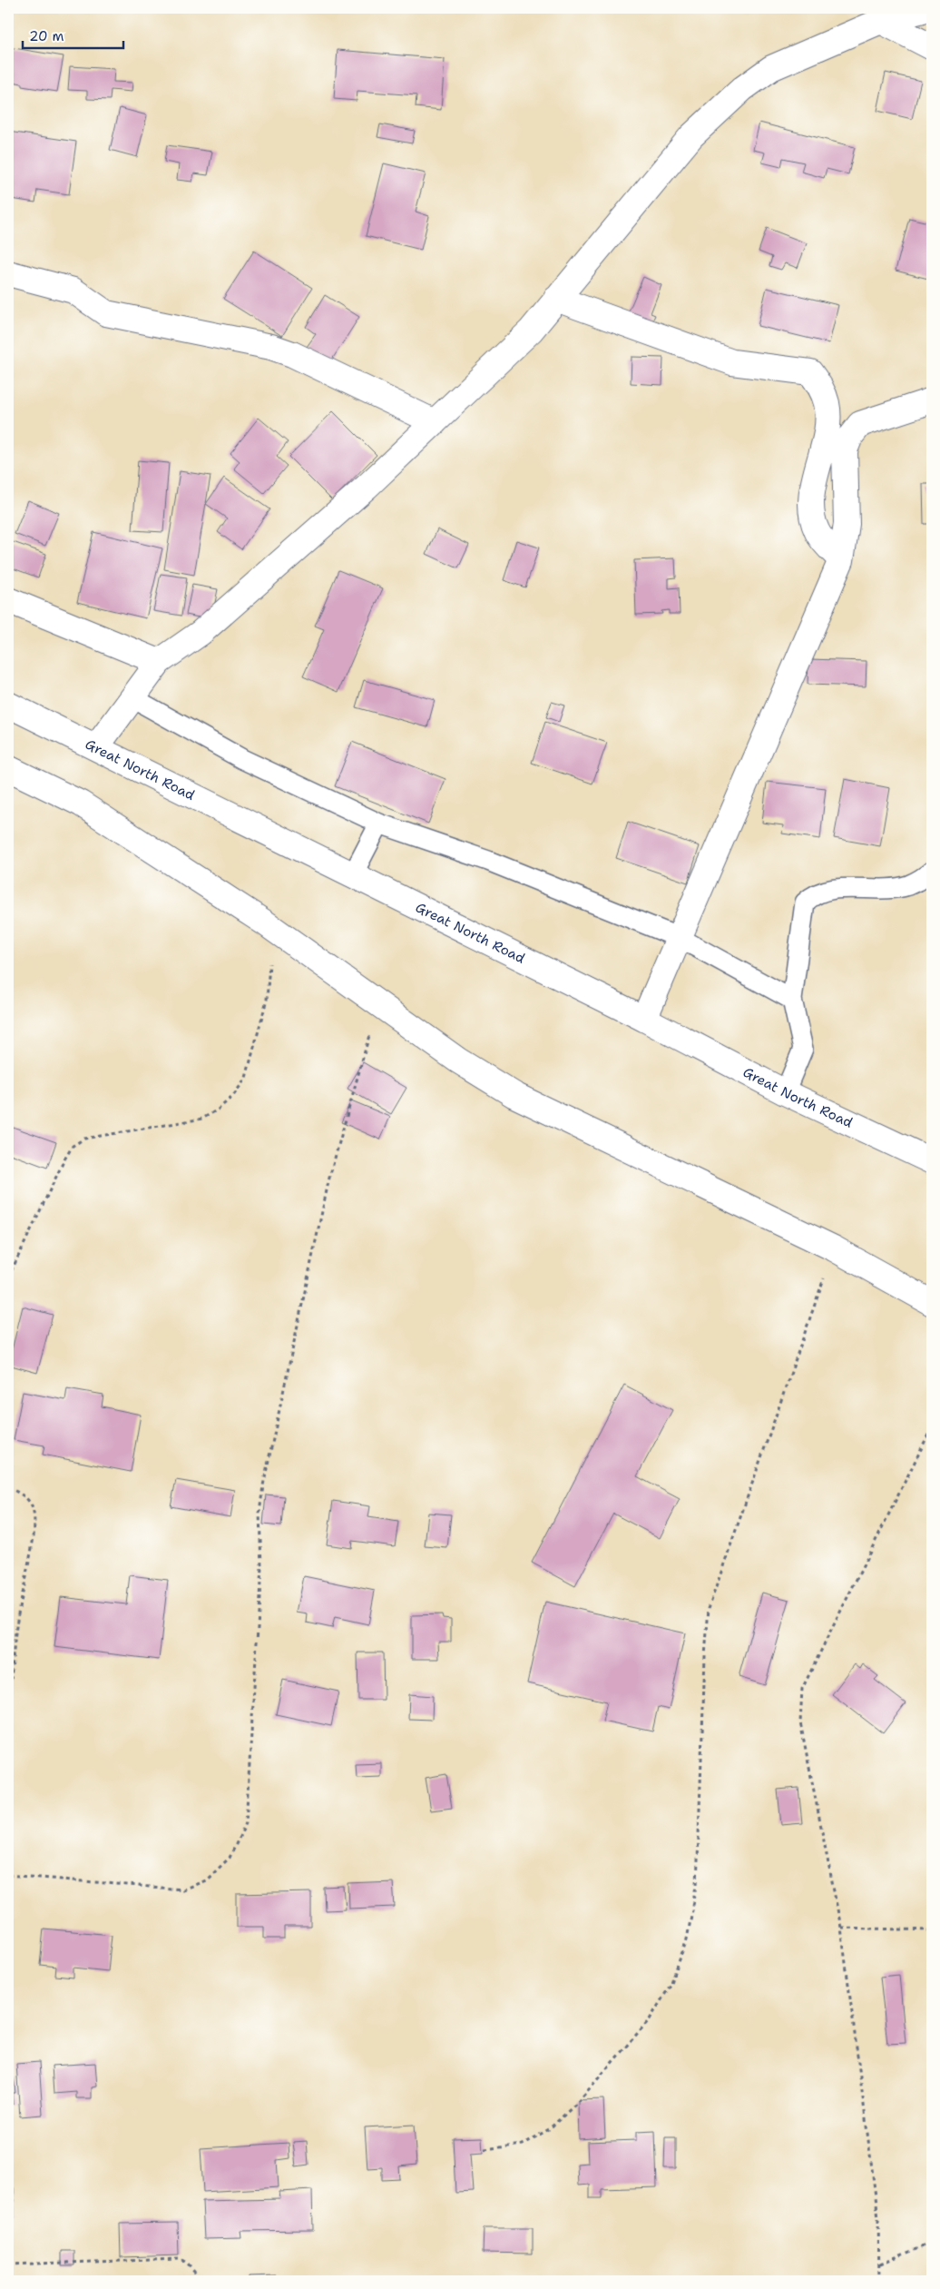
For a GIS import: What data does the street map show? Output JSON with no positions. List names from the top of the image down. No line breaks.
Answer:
{"streets":{"main road":["Great North Road"]},"scale_bar":"20 m"}
